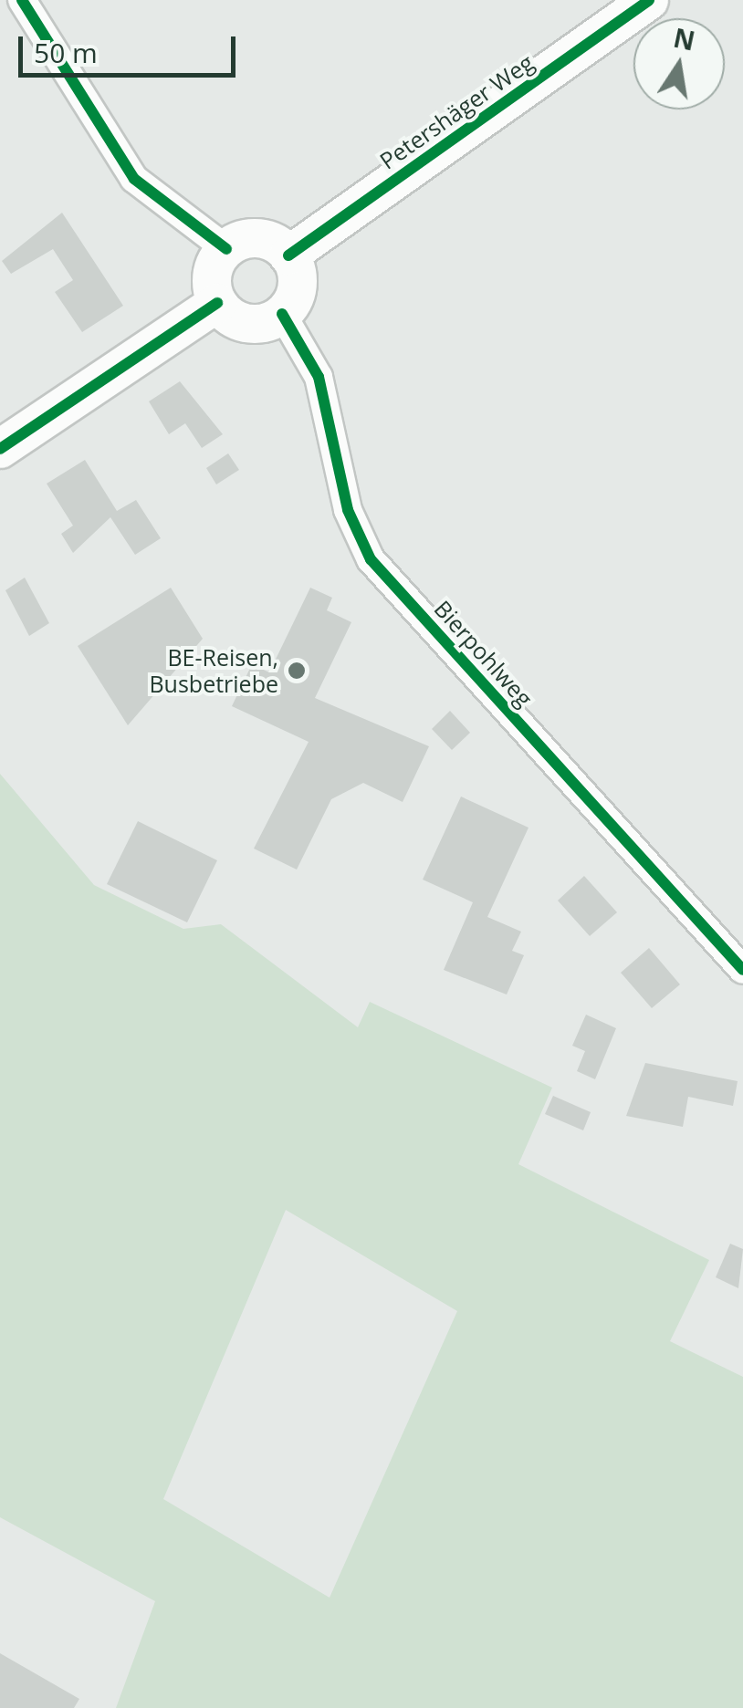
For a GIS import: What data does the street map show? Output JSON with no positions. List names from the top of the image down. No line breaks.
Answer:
{"streets":{"street":["Petershäger Weg","Bierpohlweg"]},"crossings":[["Petershäger Weg","Bierpohlweg"]],"places":["BE-Reisen, Busbetriebe"],"scale_bar":"50 m","north":"top"}
